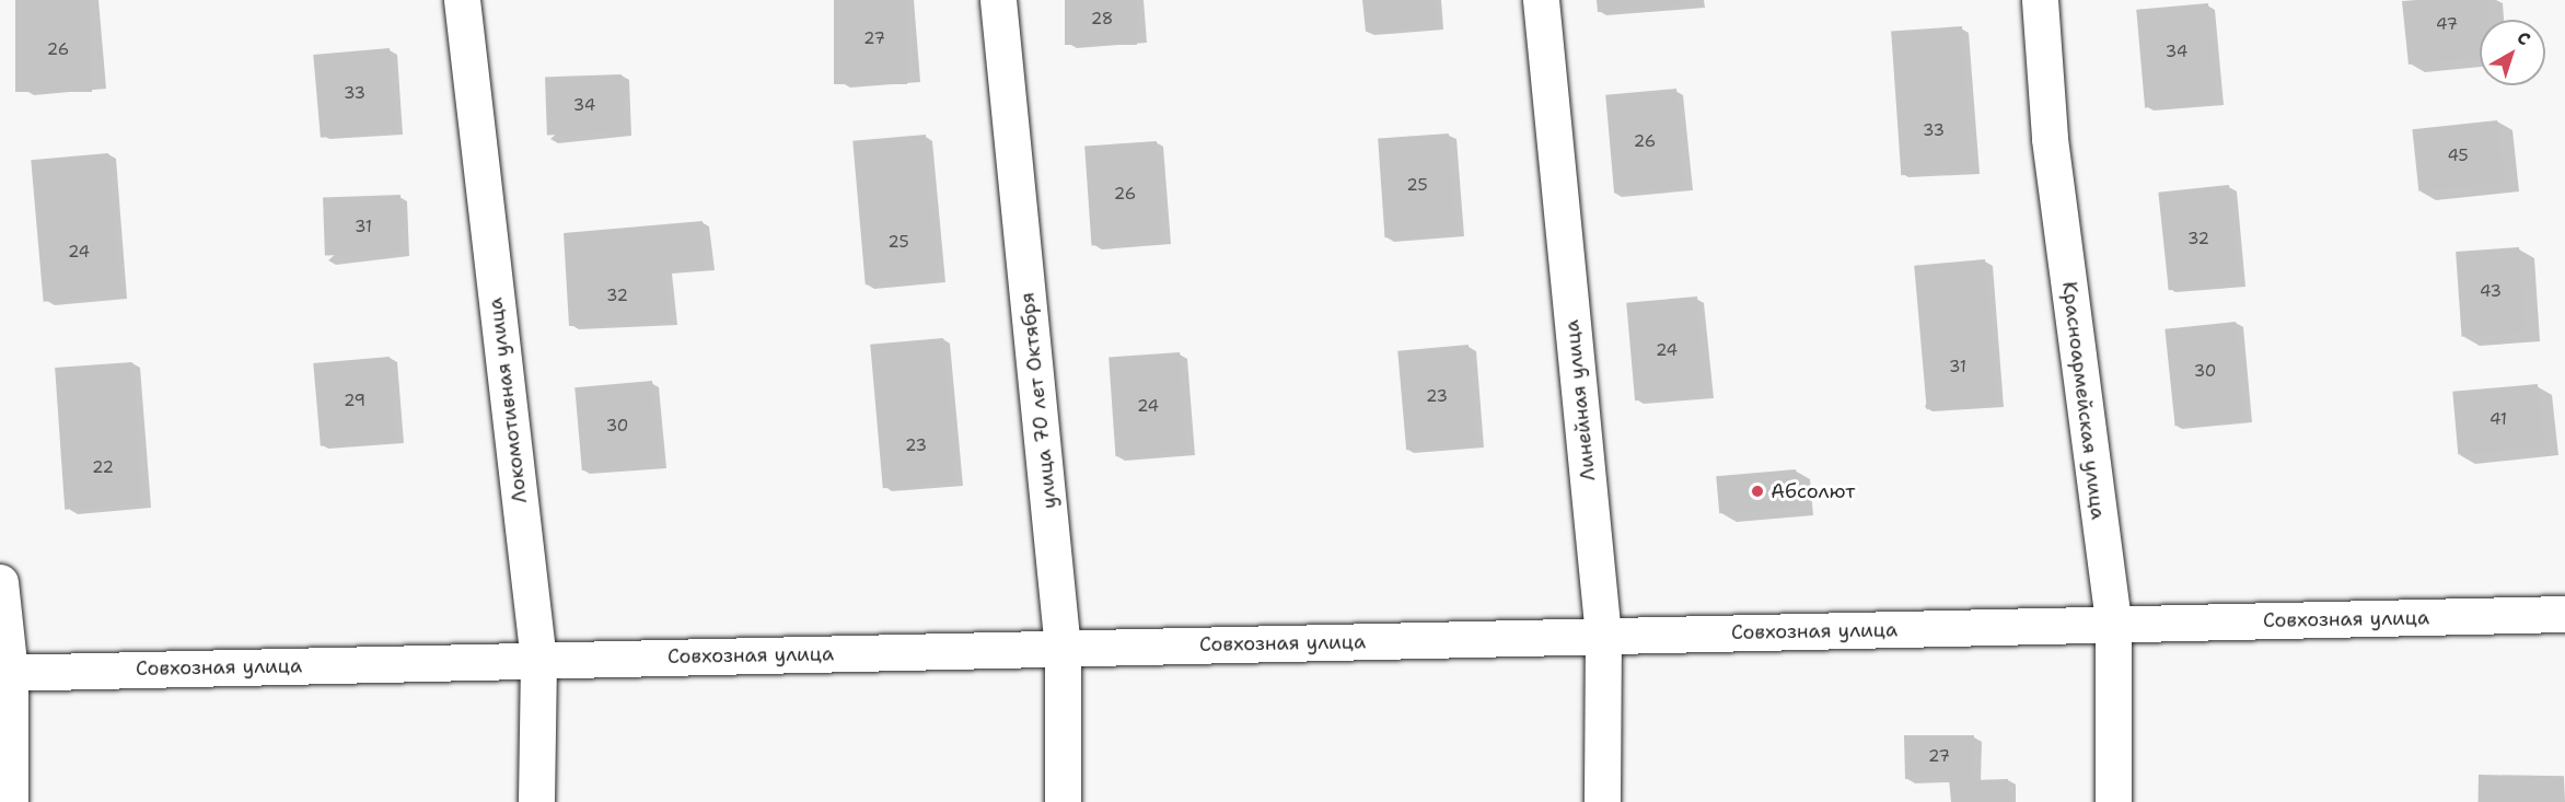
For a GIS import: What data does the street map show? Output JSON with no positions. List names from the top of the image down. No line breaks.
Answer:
{"streets":{"street":["Локомотивная улица","улица 70 лет Октября","Линейная улица","Красноармейская улица","Совхозная улица"]},"crossings":[["Локомотивная улица","Совхозная улица"],["улица 70 лет Октября","Совхозная улица"],["Линейная улица","Совхозная улица"],["Красноармейская улица","Совхозная улица"]],"places":["Абсолют"],"house_numbers":["28","47","27","26","34","33","34","33","26","45","25","26","31","32","25","24","43","32","24","31","30","23","29","24","41","30","23","22","27"],"north":"top right"}
